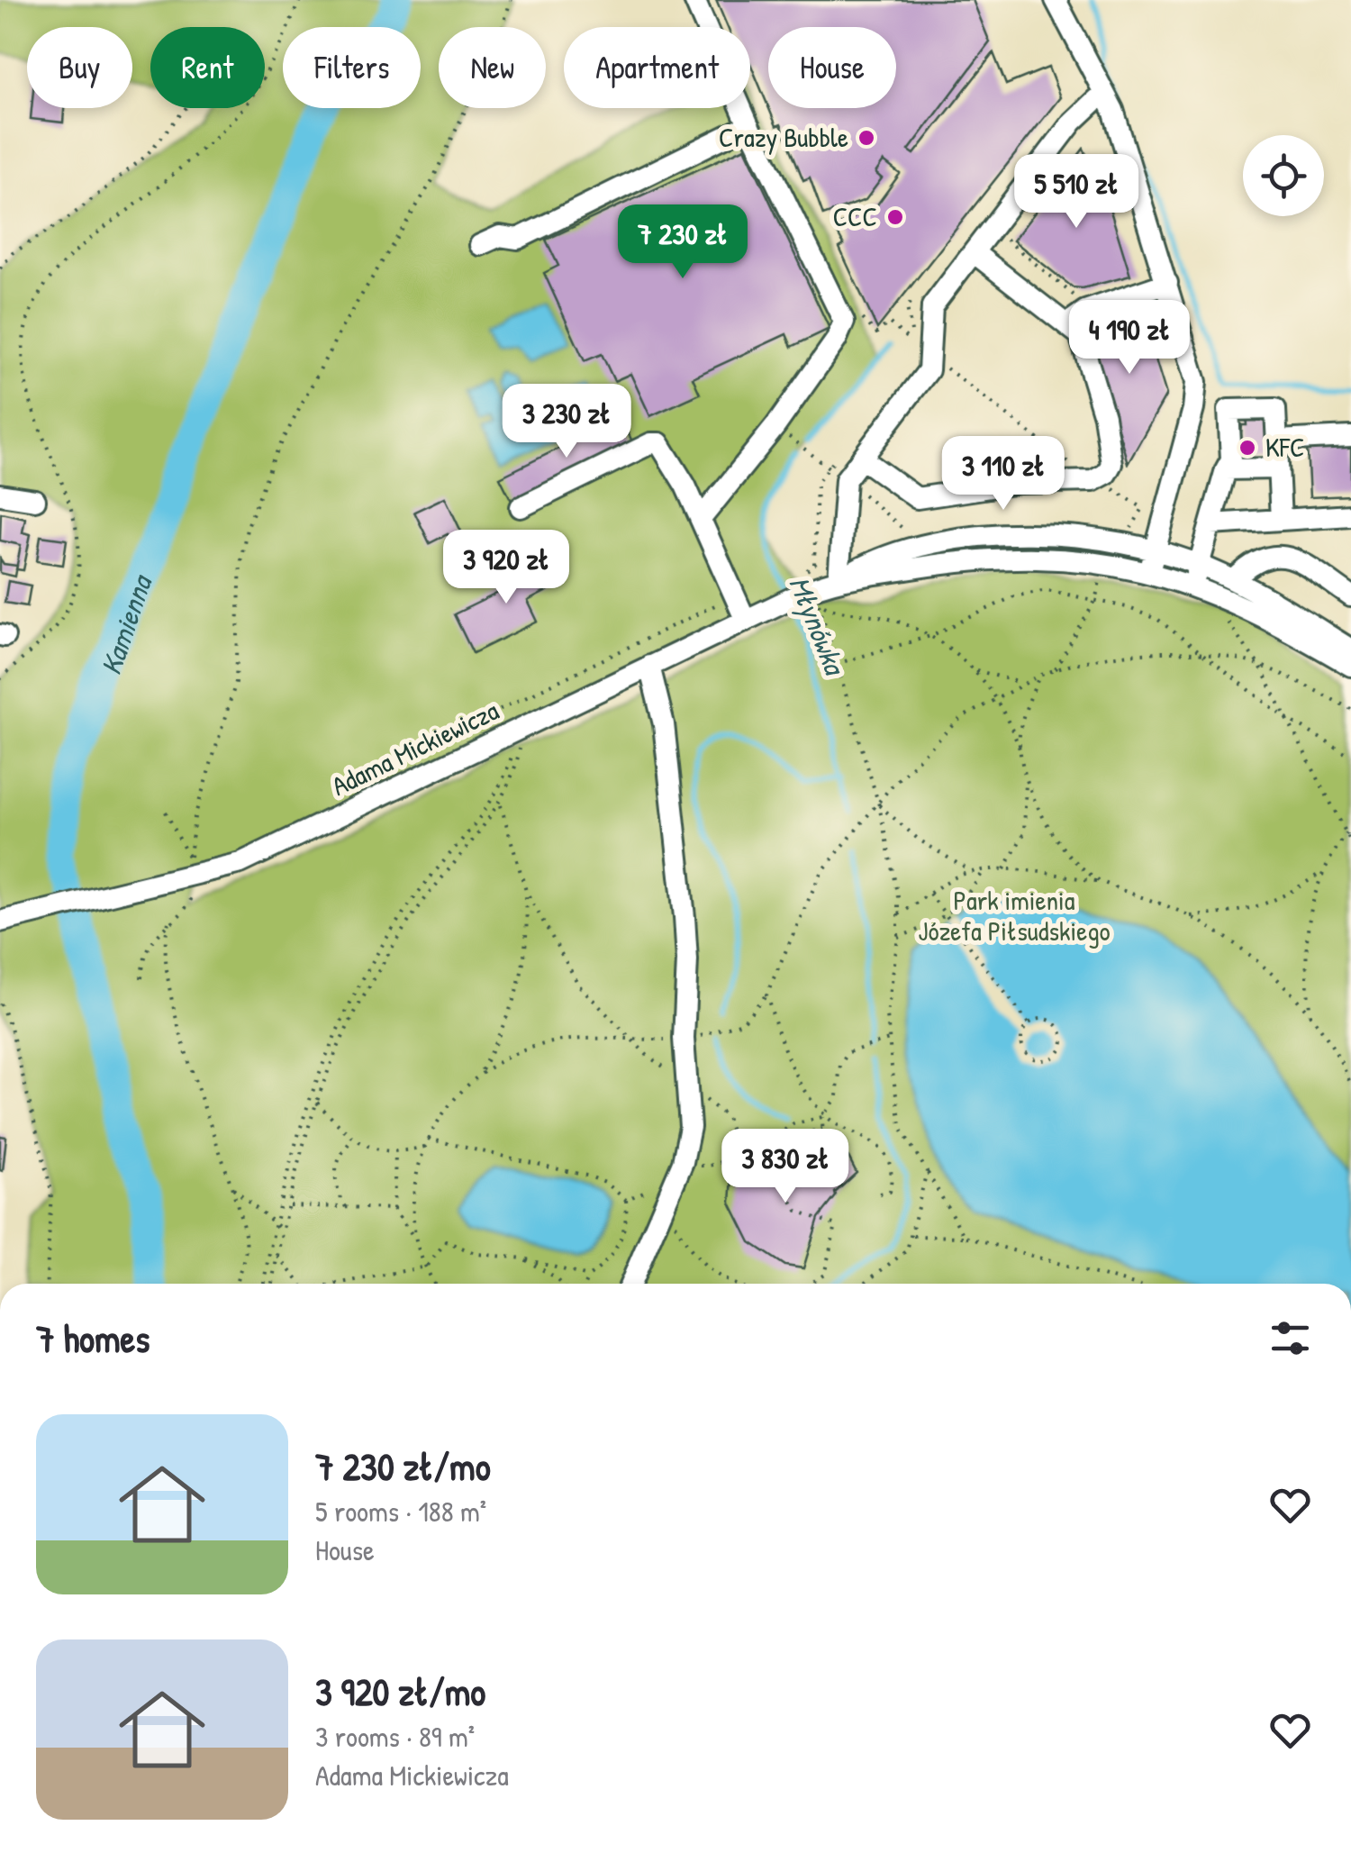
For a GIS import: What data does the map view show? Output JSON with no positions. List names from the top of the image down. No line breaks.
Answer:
{"streets":{"street":["Adama Mickiewicza"]},"water":["Kamienna","Młynówka"],"parks":["Park imienia Józefa Piłsudskiego"],"places":["Crazy Bubble","CCC","KFC"],"page":{"chip":["Buy","Rent","Filters","New","Apartment","House"],"price":["5 510 zł","7 230 zł","4 190 zł","3 230 zł","3 110 zł","3 920 zł","3 830 zł"],"heading":"7 homes","list":[{"name":"7 230 zł/mo","note":"5 rooms · 188 m² · House"},{"name":"3 920 zł/mo","note":"3 rooms · 89 m² · Adama Mickiewicza"}]}}
